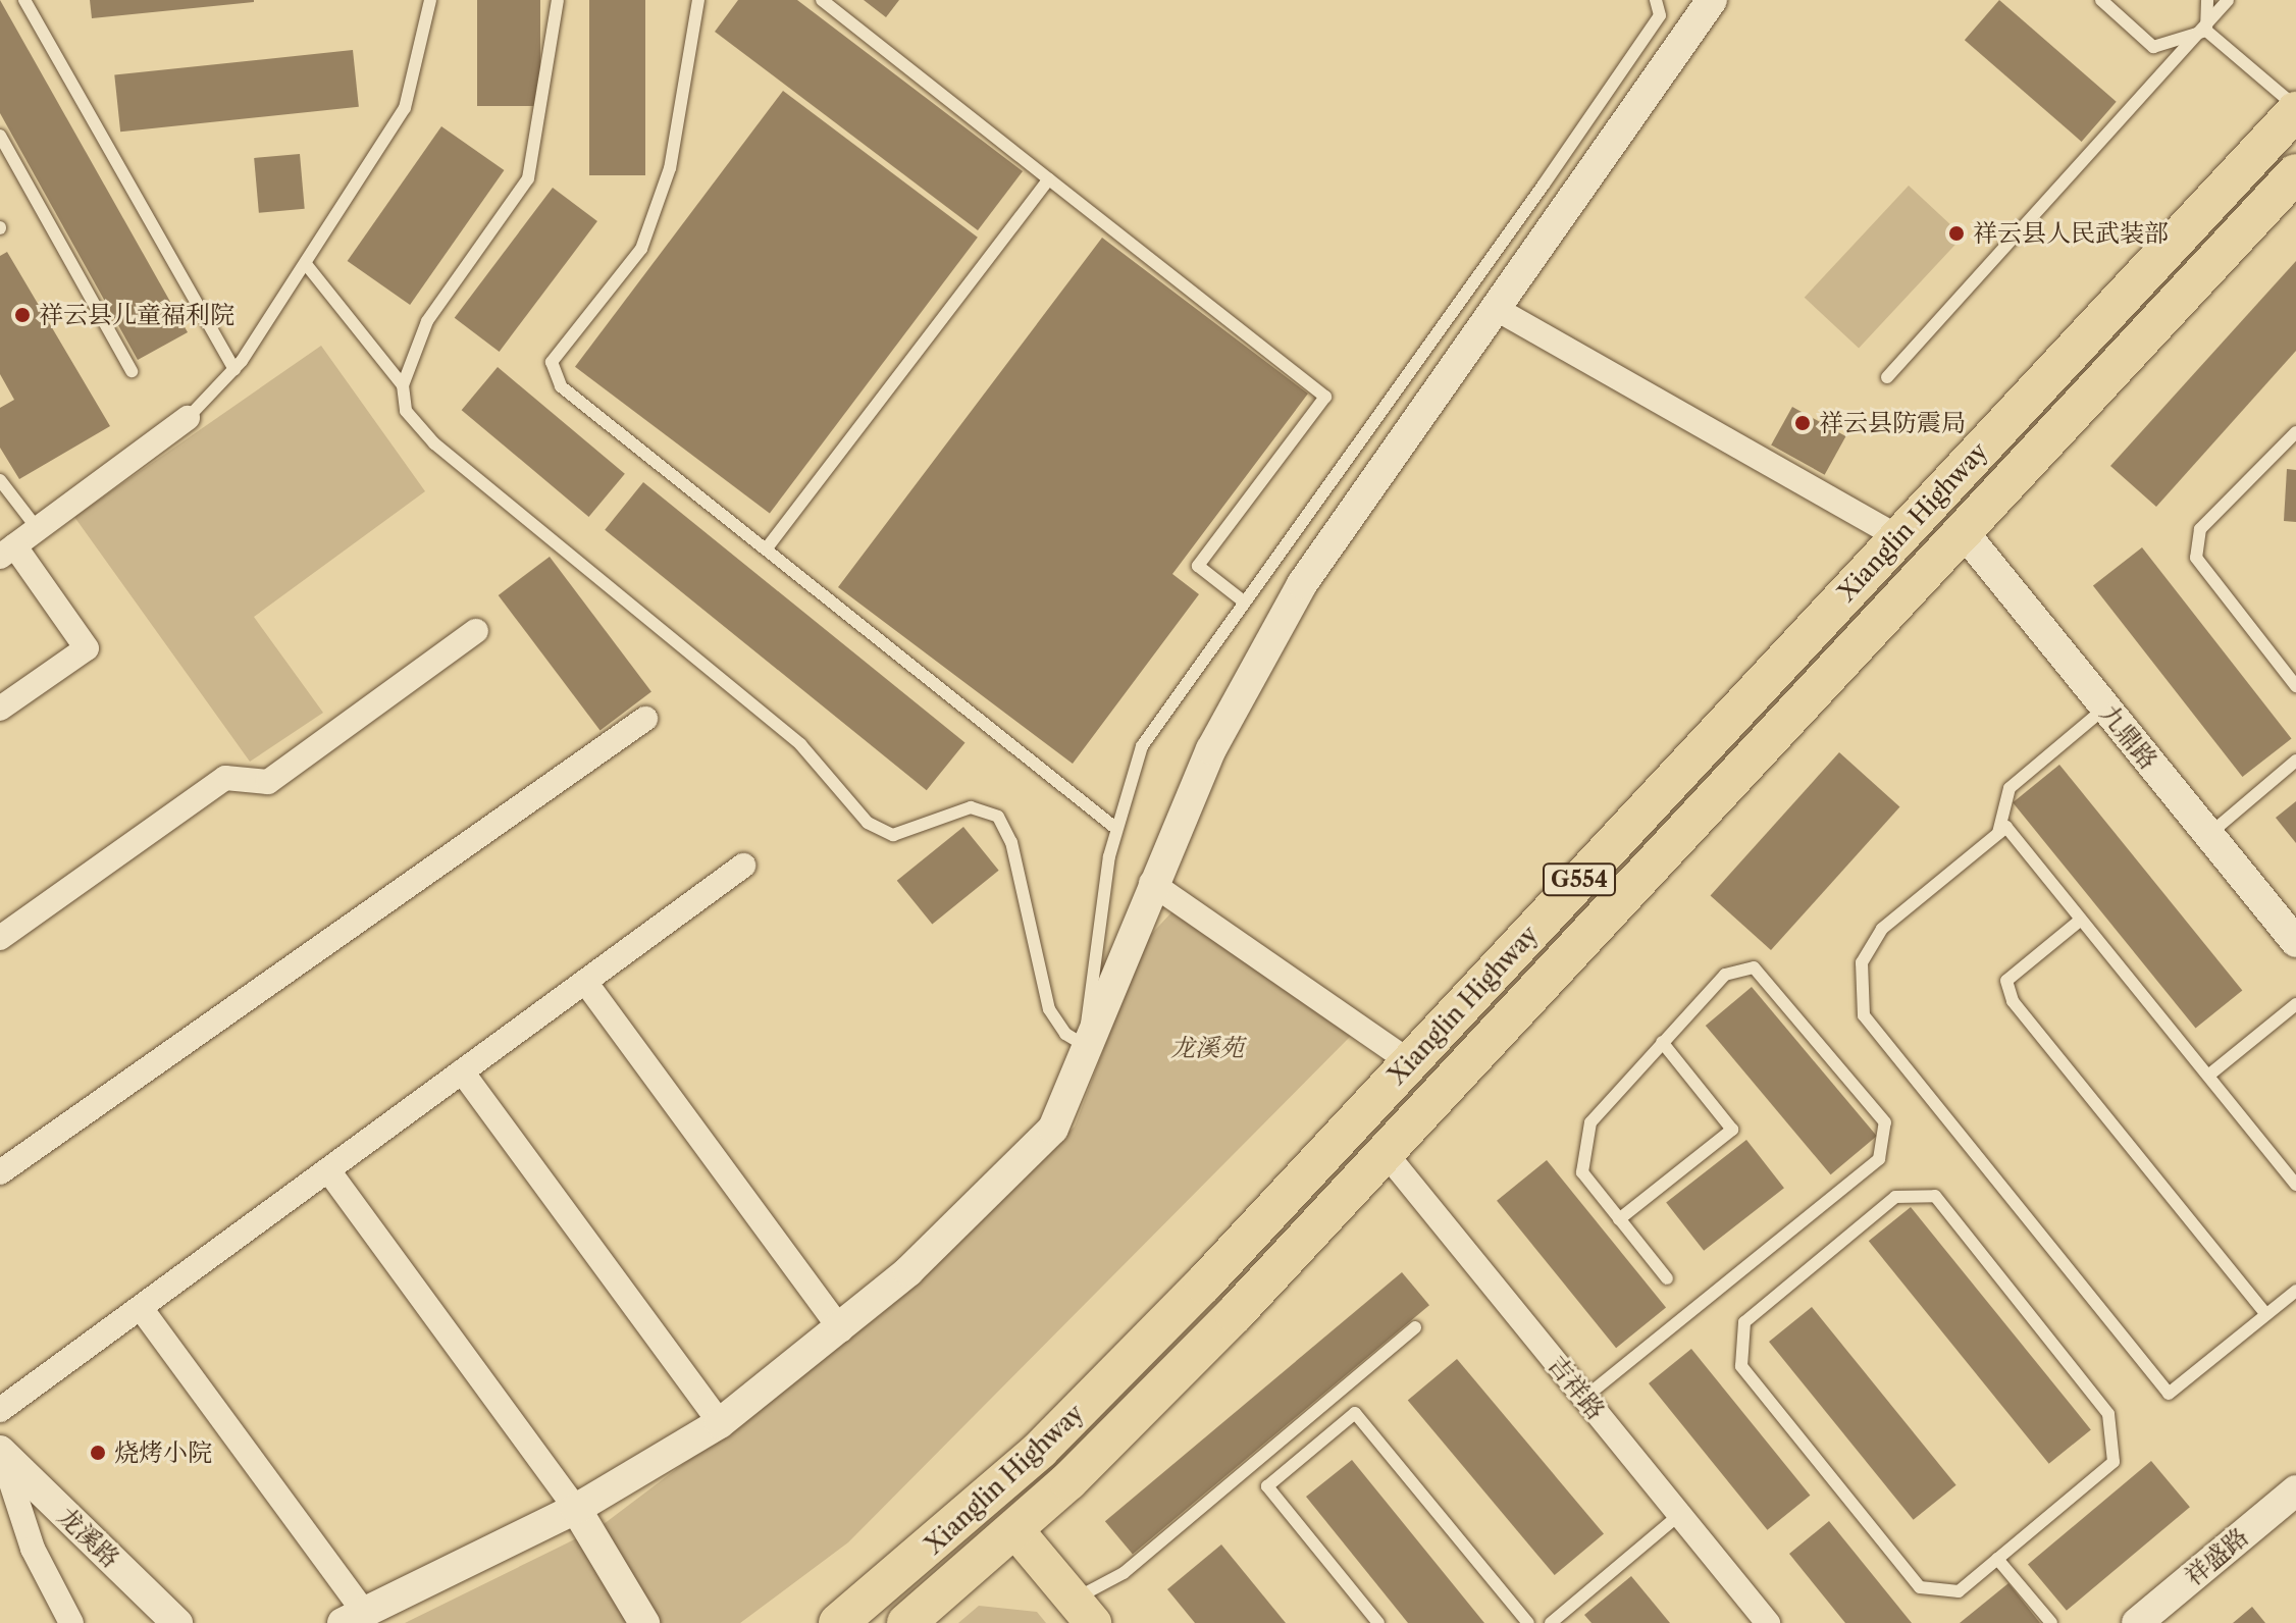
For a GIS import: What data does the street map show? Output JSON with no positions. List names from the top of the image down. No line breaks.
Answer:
{"streets":{"highway":["Xianglin Highway","G554"],"street":["九鼎路","吉祥路","龙溪路","祥盛路"]},"crossings":[["Xianglin Highway","九鼎路"],["Xianglin Highway","吉祥路"]],"parks":["龙溪苑"],"places":["祥云县人民武装部","祥云县儿童福利院","祥云县防震局","烧烤小院"]}
